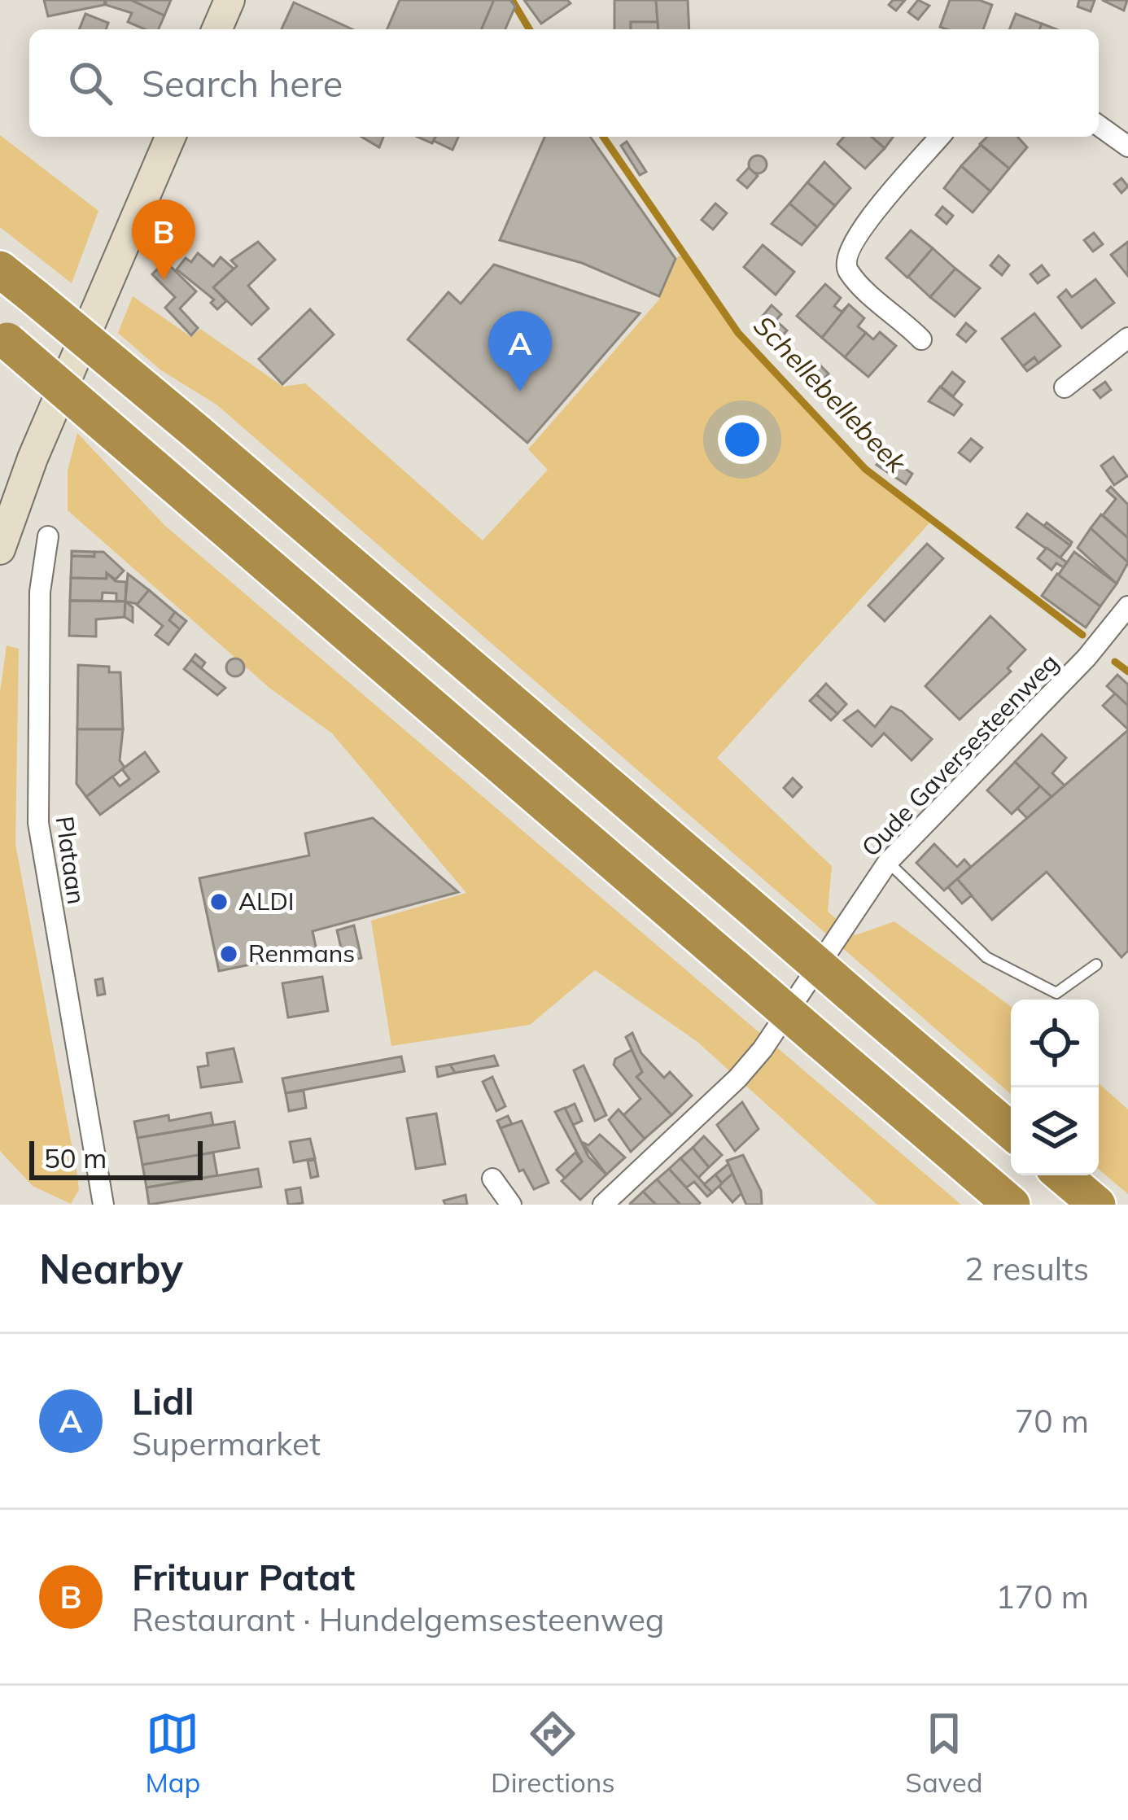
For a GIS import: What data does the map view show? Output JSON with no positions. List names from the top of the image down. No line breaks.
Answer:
{"streets":{"street":["Oude Gaversesteenweg","Plataan"]},"water":["Schellebellebeek"],"places":["ALDI","Renmans"],"scale_bar":"50 m","page":{"search":"Search here","pins":["B","A"],"scale":"50 m","heading":["Nearby","2 results"],"list":[{"mark":"A","name":"Lidl","note":"Supermarket","value":"70 m"},{"mark":"B","name":"Frituur Patat","note":"Restaurant · Hundelgemsesteenweg","value":"170 m"}],"nav":["Map","Directions","Saved"]}}
